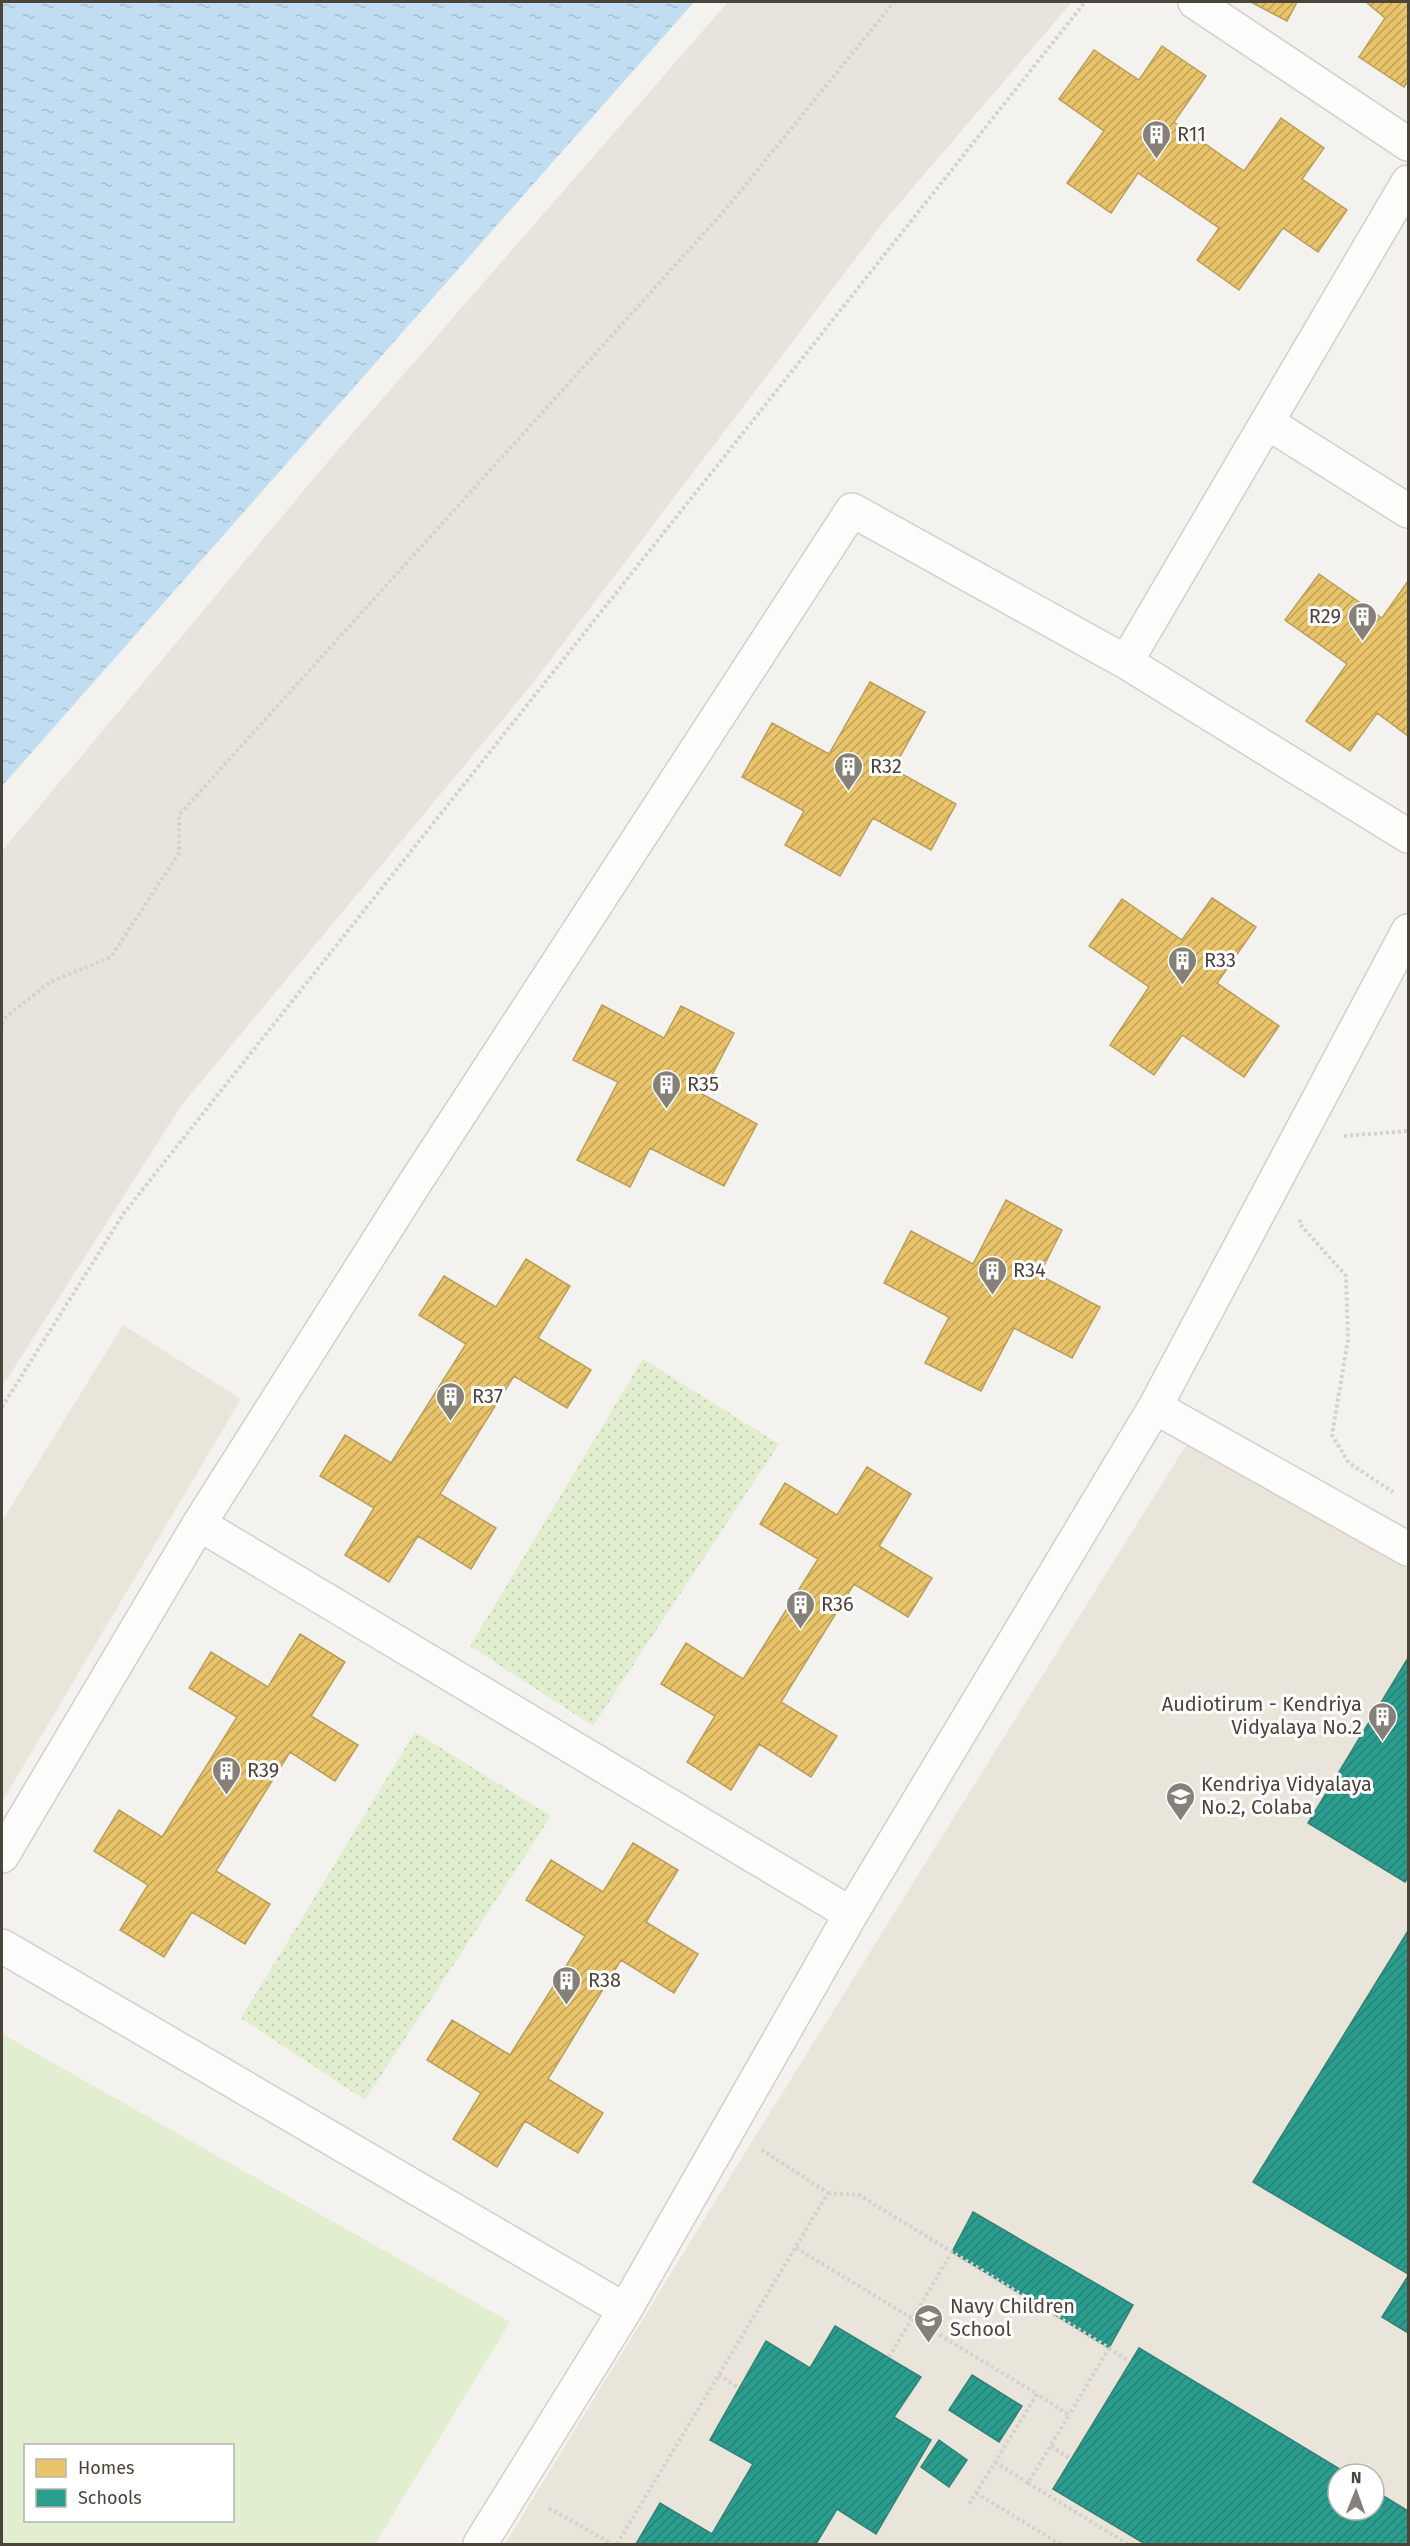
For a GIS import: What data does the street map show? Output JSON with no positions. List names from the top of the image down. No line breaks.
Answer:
{"places":{"building":["R11","R29","R32","R33","R35","R34","R37","R36","Audiotirum - Kendriya Vidyalaya No.2","R39","R38"],"school or university":["Kendriya Vidyalaya No.2, Colaba","Navy Children School"]},"legend":["Homes","Schools"],"north":"top"}
